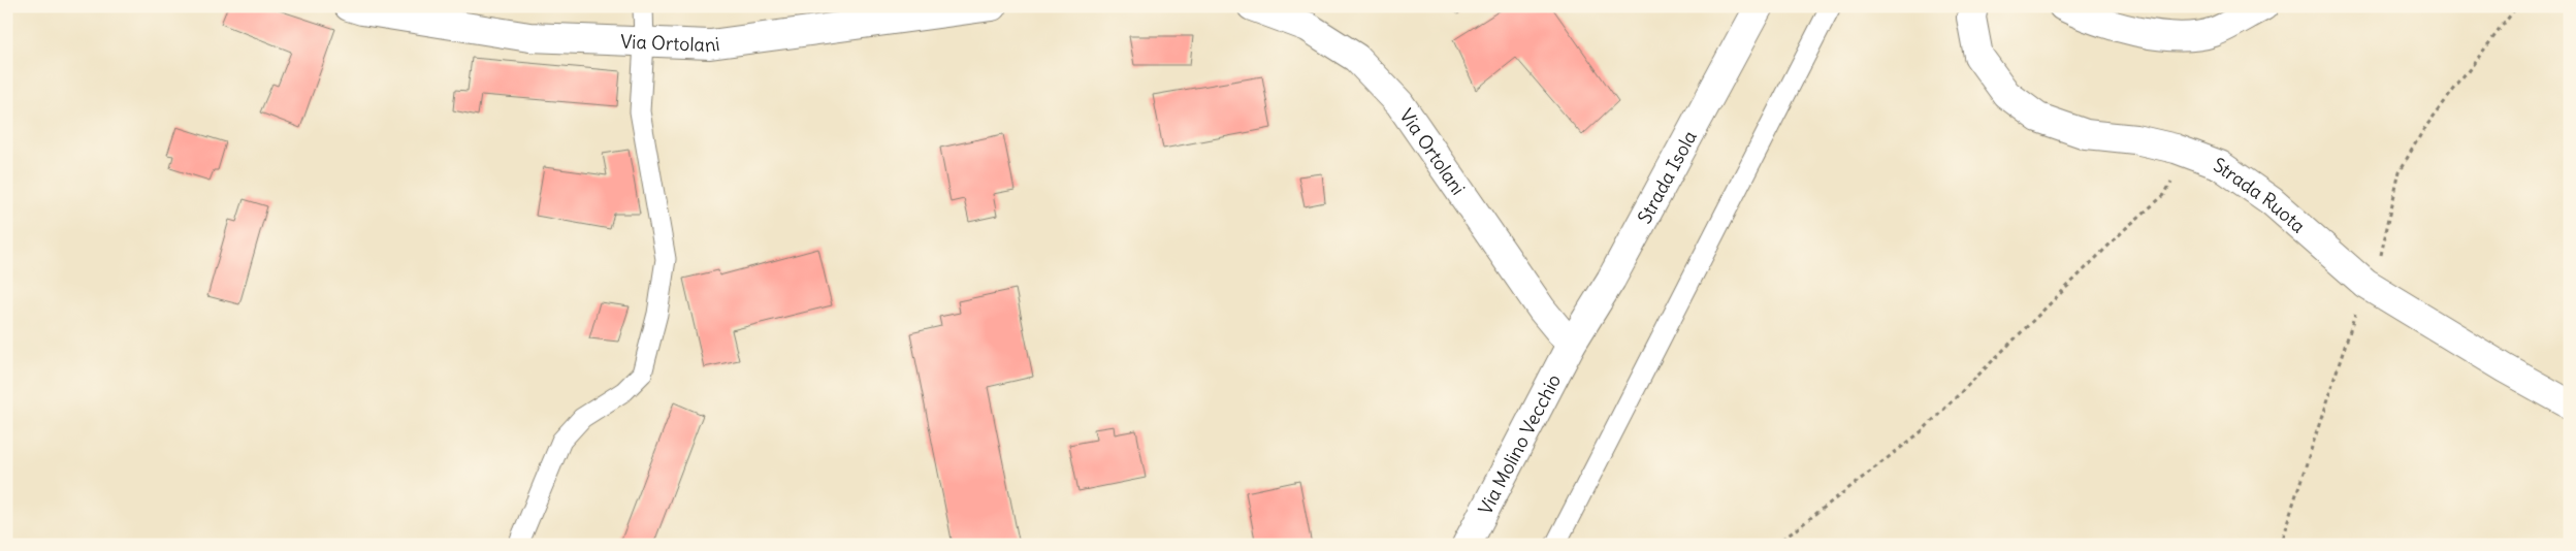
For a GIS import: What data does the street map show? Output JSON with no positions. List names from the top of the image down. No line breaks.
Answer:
{"streets":{"street":["Via Ortolani","Strada Isola","Strada Ruota","Via Molino Vecchio"]},"crossings":[["Via Ortolani","Strada Isola"],["Via Ortolani","Via Molino Vecchio"],["Strada Isola","Via Molino Vecchio"]]}
